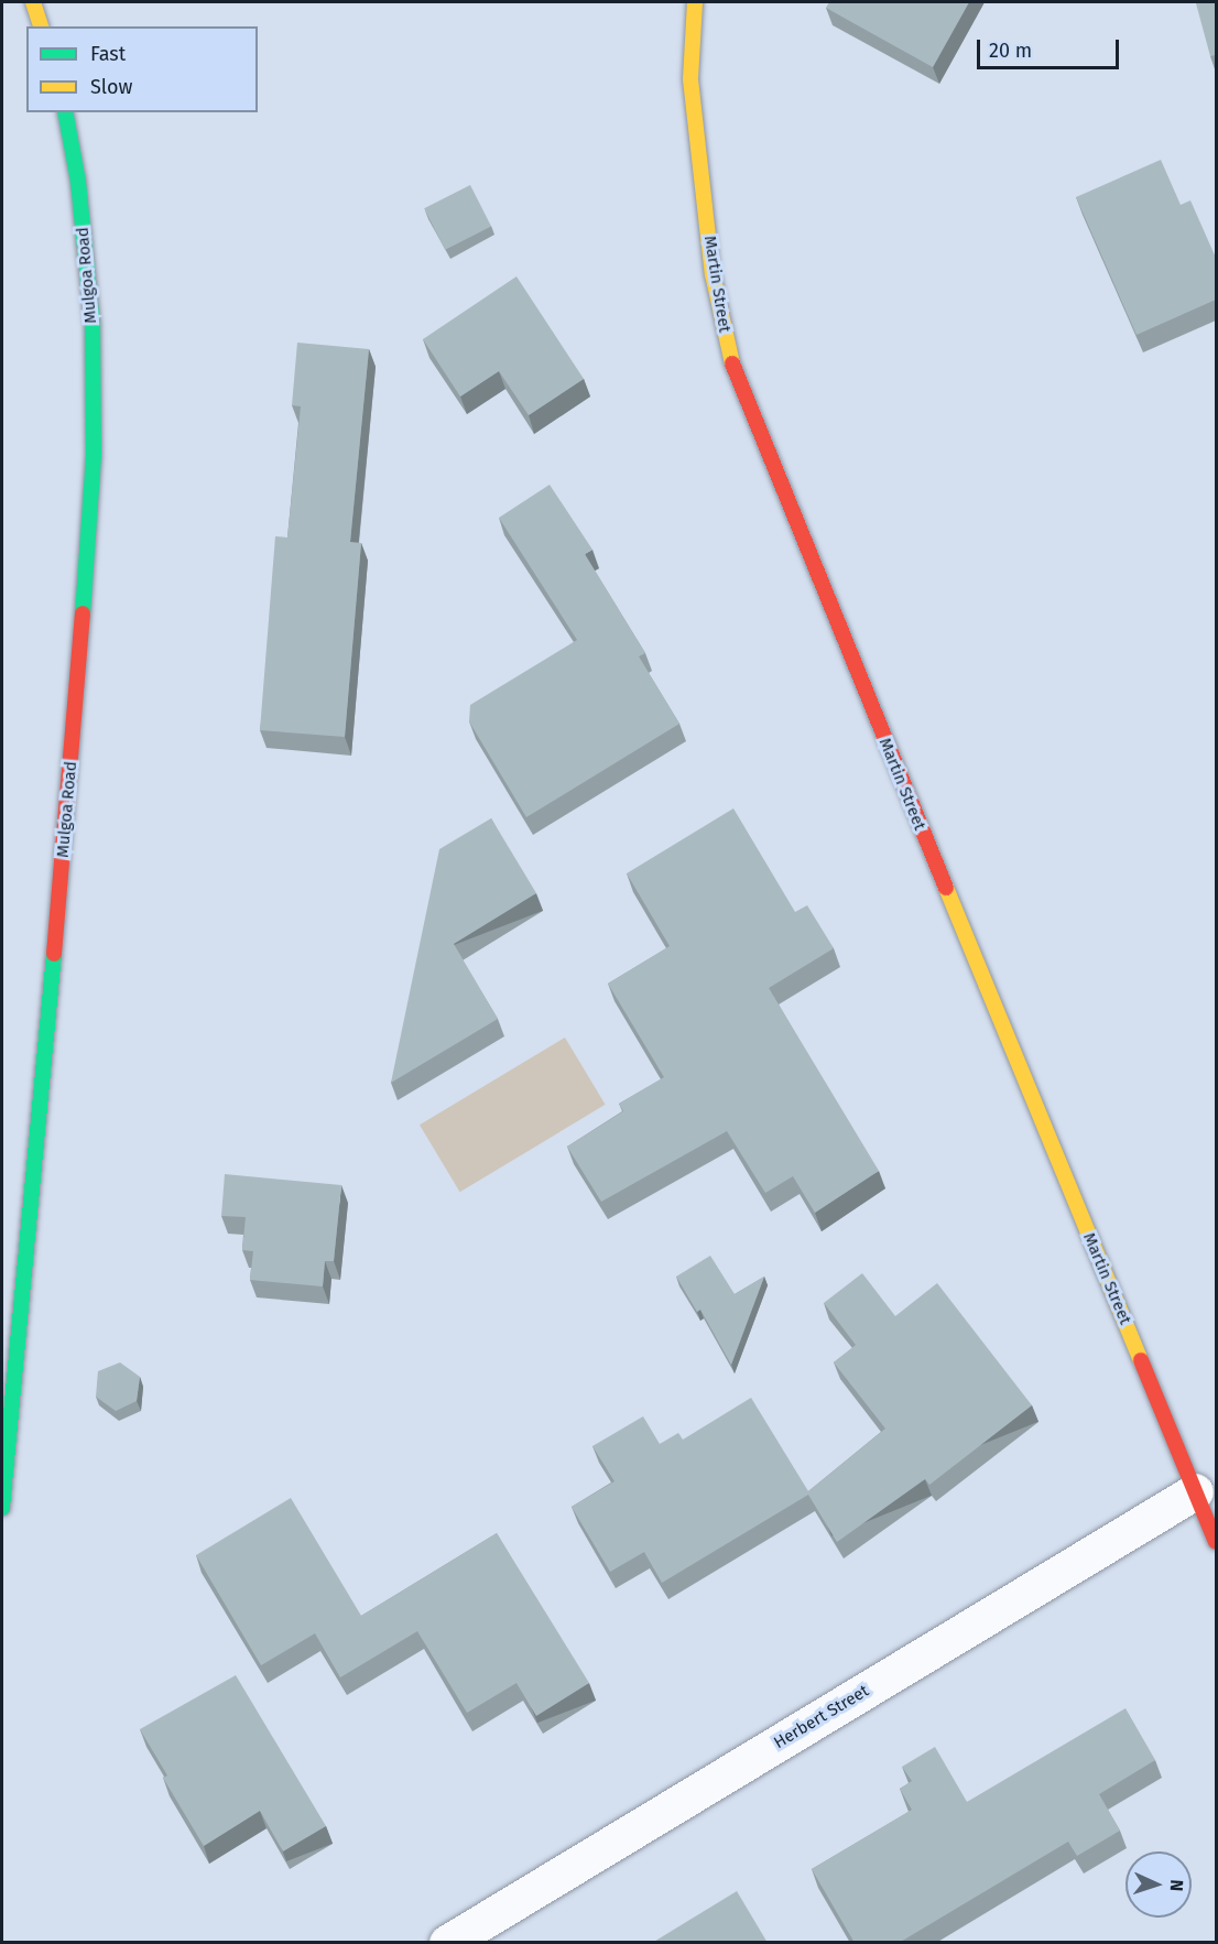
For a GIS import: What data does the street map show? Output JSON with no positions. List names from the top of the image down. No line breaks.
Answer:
{"streets":{"street":["Mulgoa Road","Martin Street","Herbert Street"]},"crossings":[["Martin Street","Herbert Street"]],"legend":["Fast","Slow"],"scale_bar":"20 m","north":"right"}
